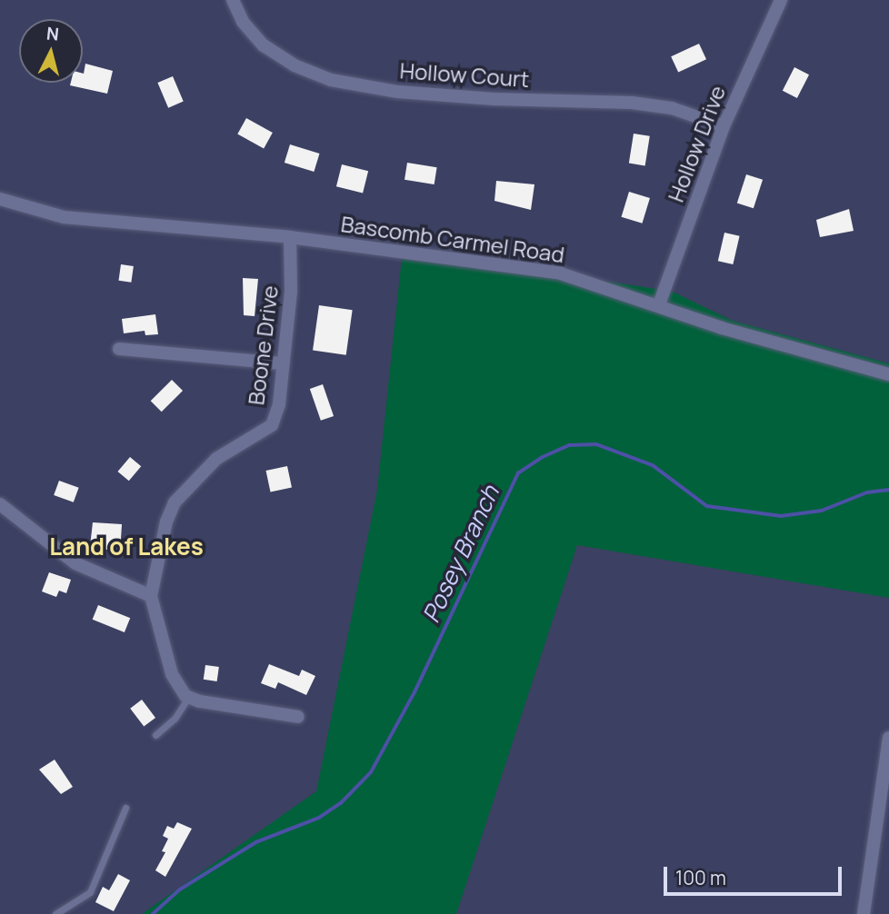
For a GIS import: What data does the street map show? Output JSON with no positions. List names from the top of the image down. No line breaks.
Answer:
{"streets":{"street":["Hollow Court","Hollow Drive","Bascomb Carmel Road","Boone Drive"]},"crossings":[["Hollow Court","Hollow Drive"],["Hollow Drive","Bascomb Carmel Road"],["Bascomb Carmel Road","Boone Drive"]],"districts":["Land of Lakes"],"water":["Posey Branch"],"scale_bar":"100 m","north":"top"}
